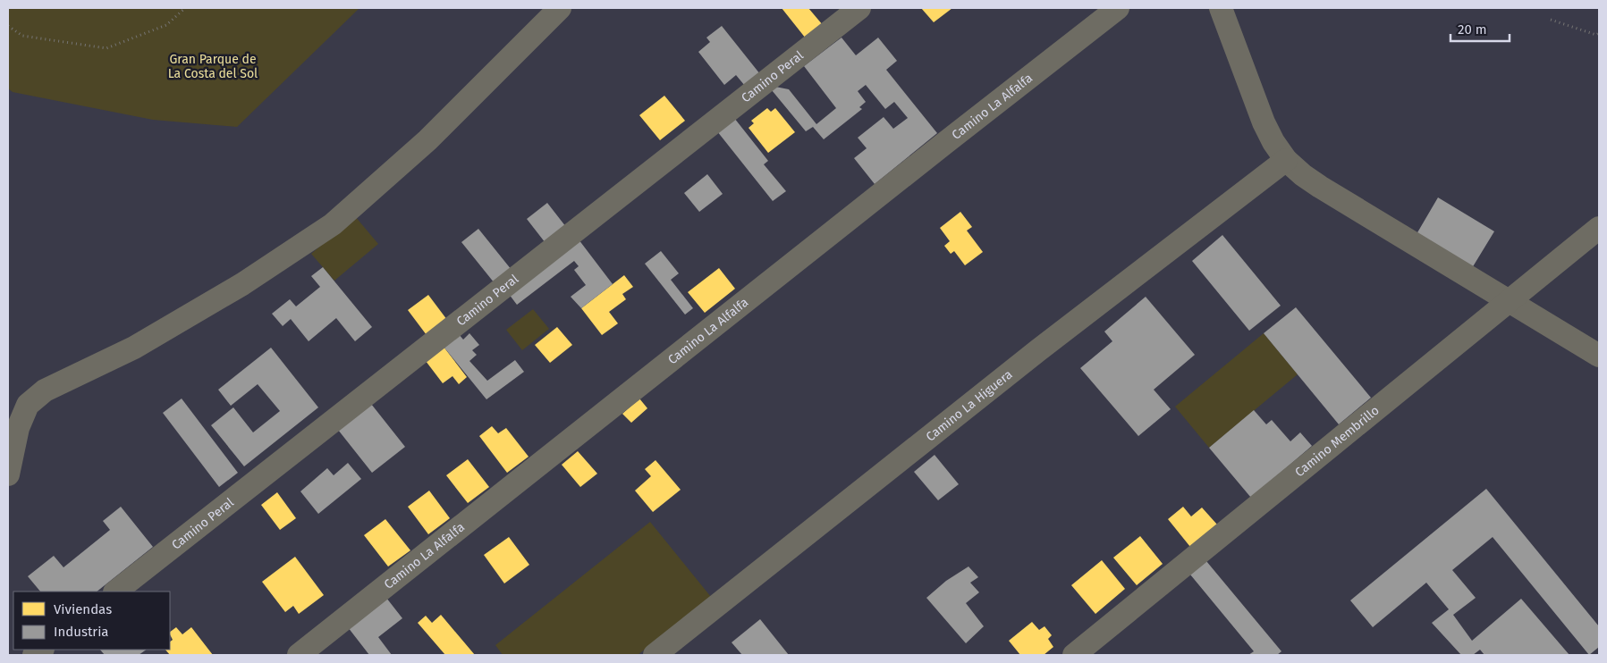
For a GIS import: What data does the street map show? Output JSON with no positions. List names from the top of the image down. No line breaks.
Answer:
{"streets":{"street":["Camino Peral","Camino La Alfalfa","Camino La Higuera","Camino Membrillo"]},"parks":["Gran Parque de La Costa del Sol"],"legend":["Viviendas","Industria"],"scale_bar":"20 m"}
